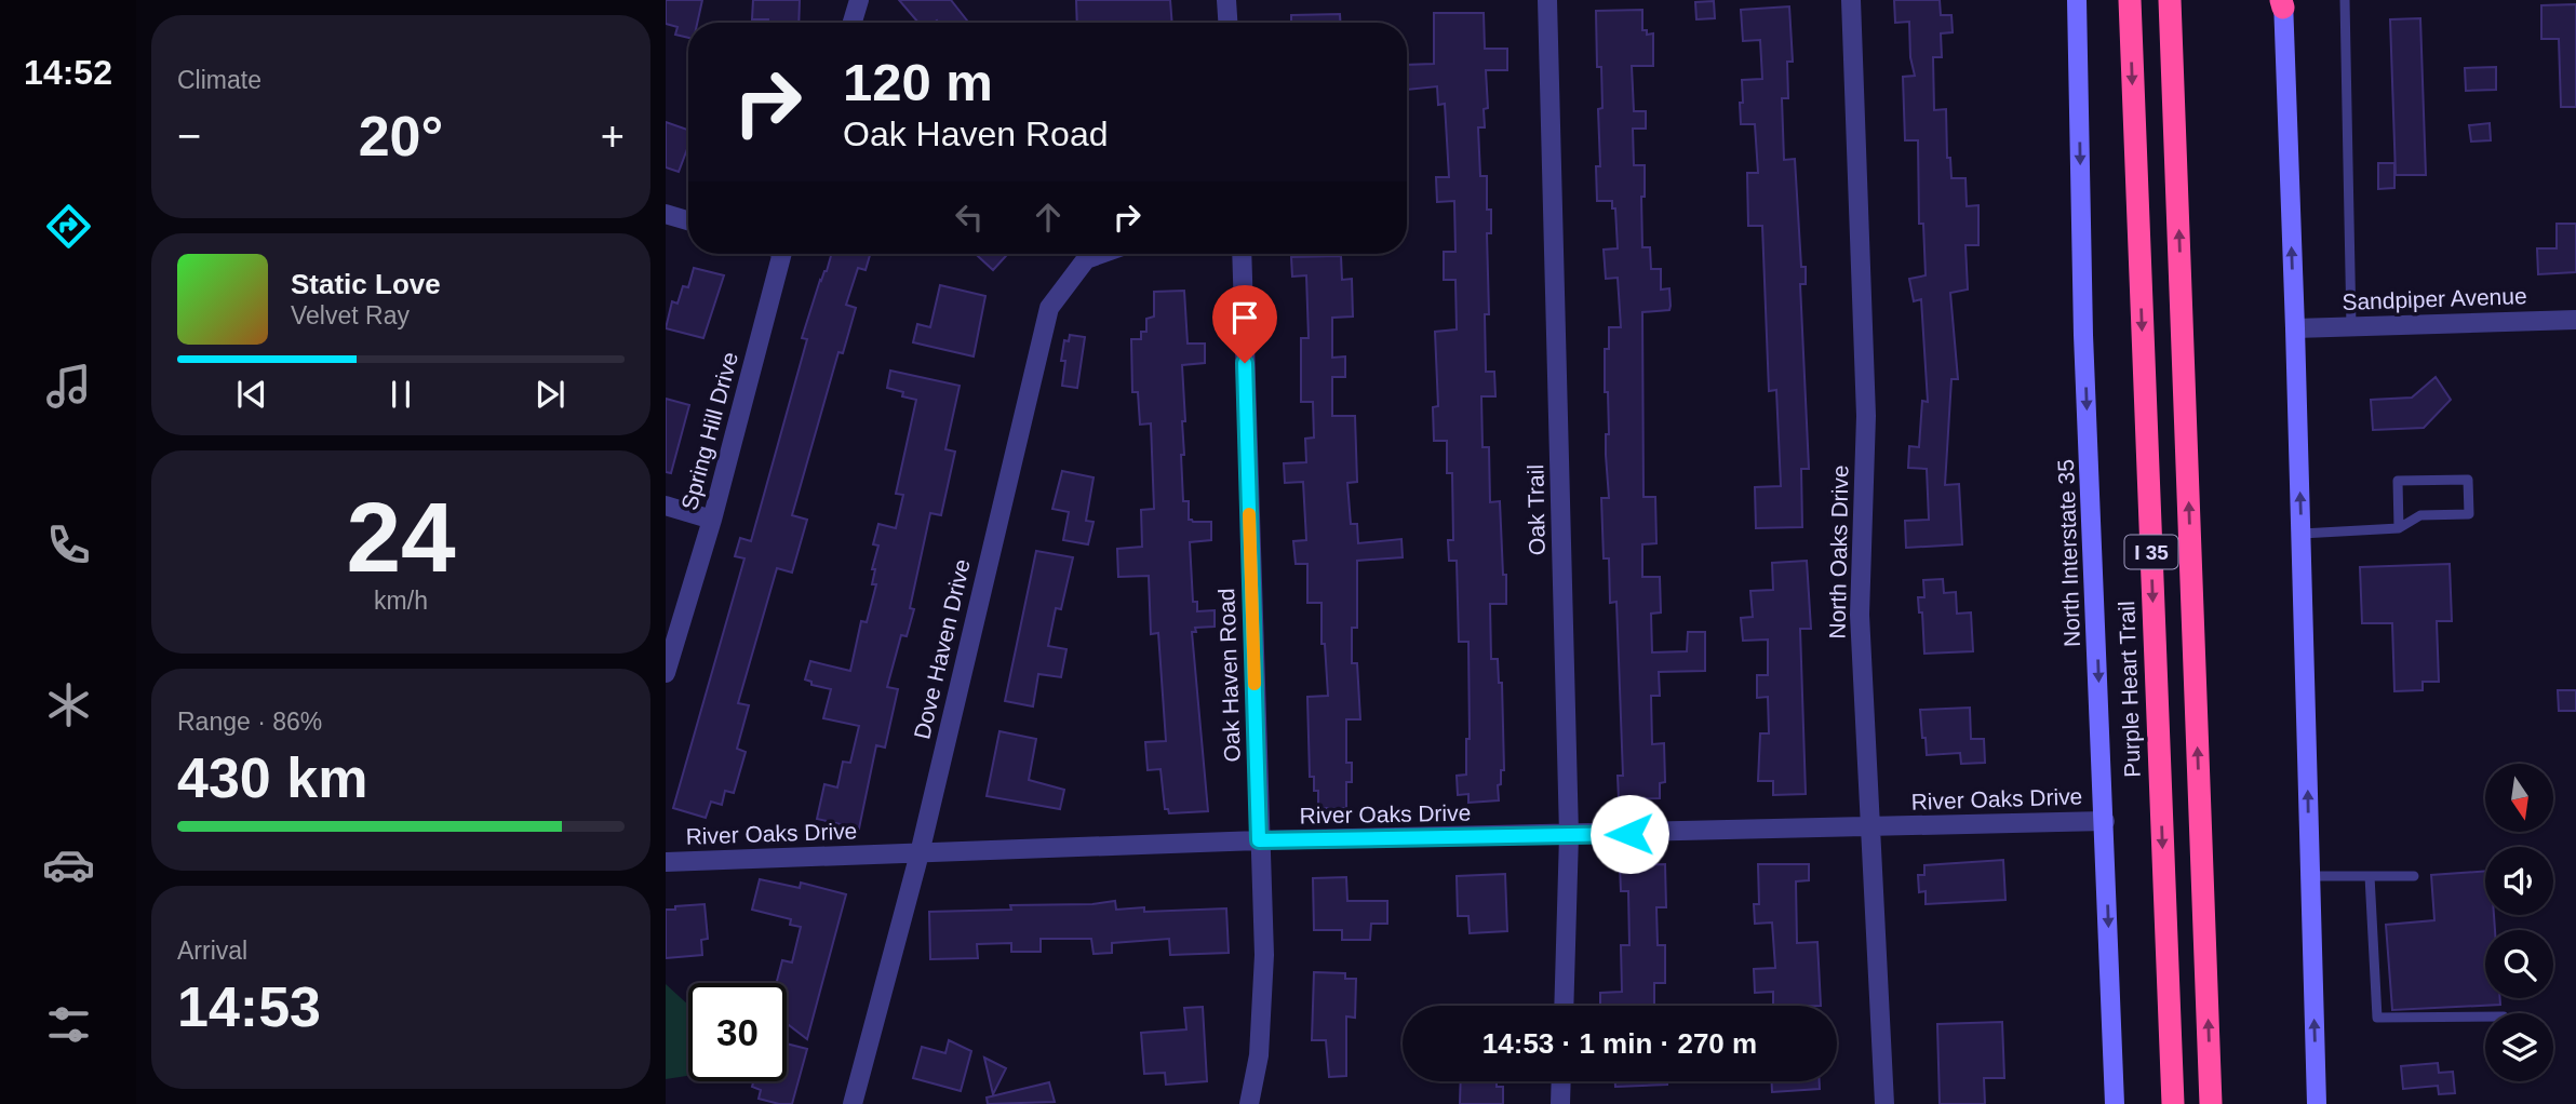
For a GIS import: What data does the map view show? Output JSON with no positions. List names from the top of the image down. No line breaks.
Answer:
{"streets":{"highway":["I 35","Purple Heart Trail"],"main road":["North Interstate 35"],"street":["Sandpiper Avenue","Spring Hill Drive","Oak Trail","North Oaks Drive","Dove Haven Drive","Oak Haven Road","River Oaks Drive"]},"crossings":[["Oak Trail","River Oaks Drive"],["North Oaks Drive","River Oaks Drive"],["North Interstate 35","River Oaks Drive"],["Dove Haven Drive","River Oaks Drive"],["Oak Haven Road","River Oaks Drive"]],"one_way":["North Interstate 35"],"north":"bottom","page":{"tabs":"14:52","tile":["Climate",["24","km/h"],["Range · 86%","430 km"],["Arrival","14:53"]],"turn":["120 m","Oak Haven Road"],"heat":["−","20°","+"],"song":["Static Love","Velvet Ray"],"limit":"30","trip":"14:53 · 1 min · 270 m"}}
